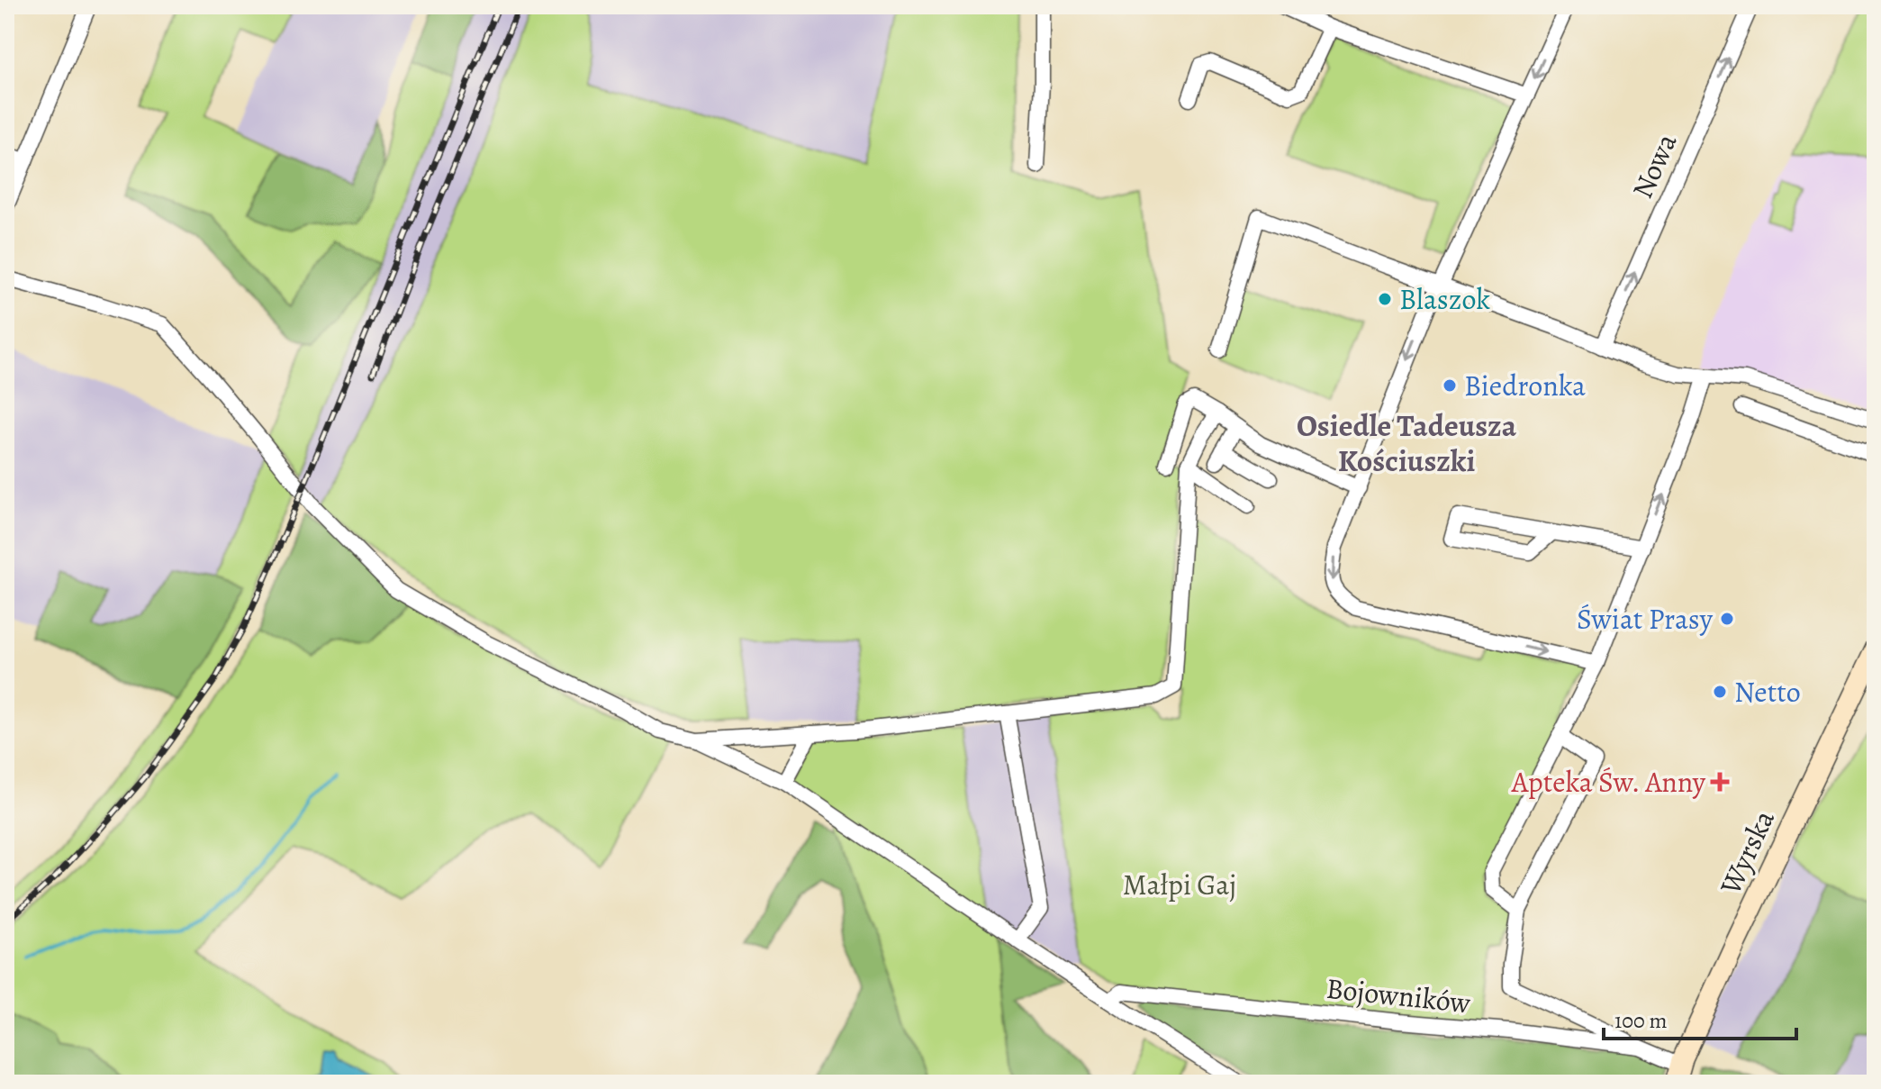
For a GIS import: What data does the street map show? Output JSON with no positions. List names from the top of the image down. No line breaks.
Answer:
{"streets":{"street":["Nowa","Wyrska","Bojowników"]},"crossings":[["Wyrska","Bojowników"]],"one_way":["Nowa"],"districts":["Osiedle Tadeusza Kościuszki"],"parks":["Małpi Gaj"],"places":{"other":["Blaszok","Biedronka","Świat Prasy","Netto"],"health":["Apteka Św. Anny"]},"scale_bar":"100 m"}
